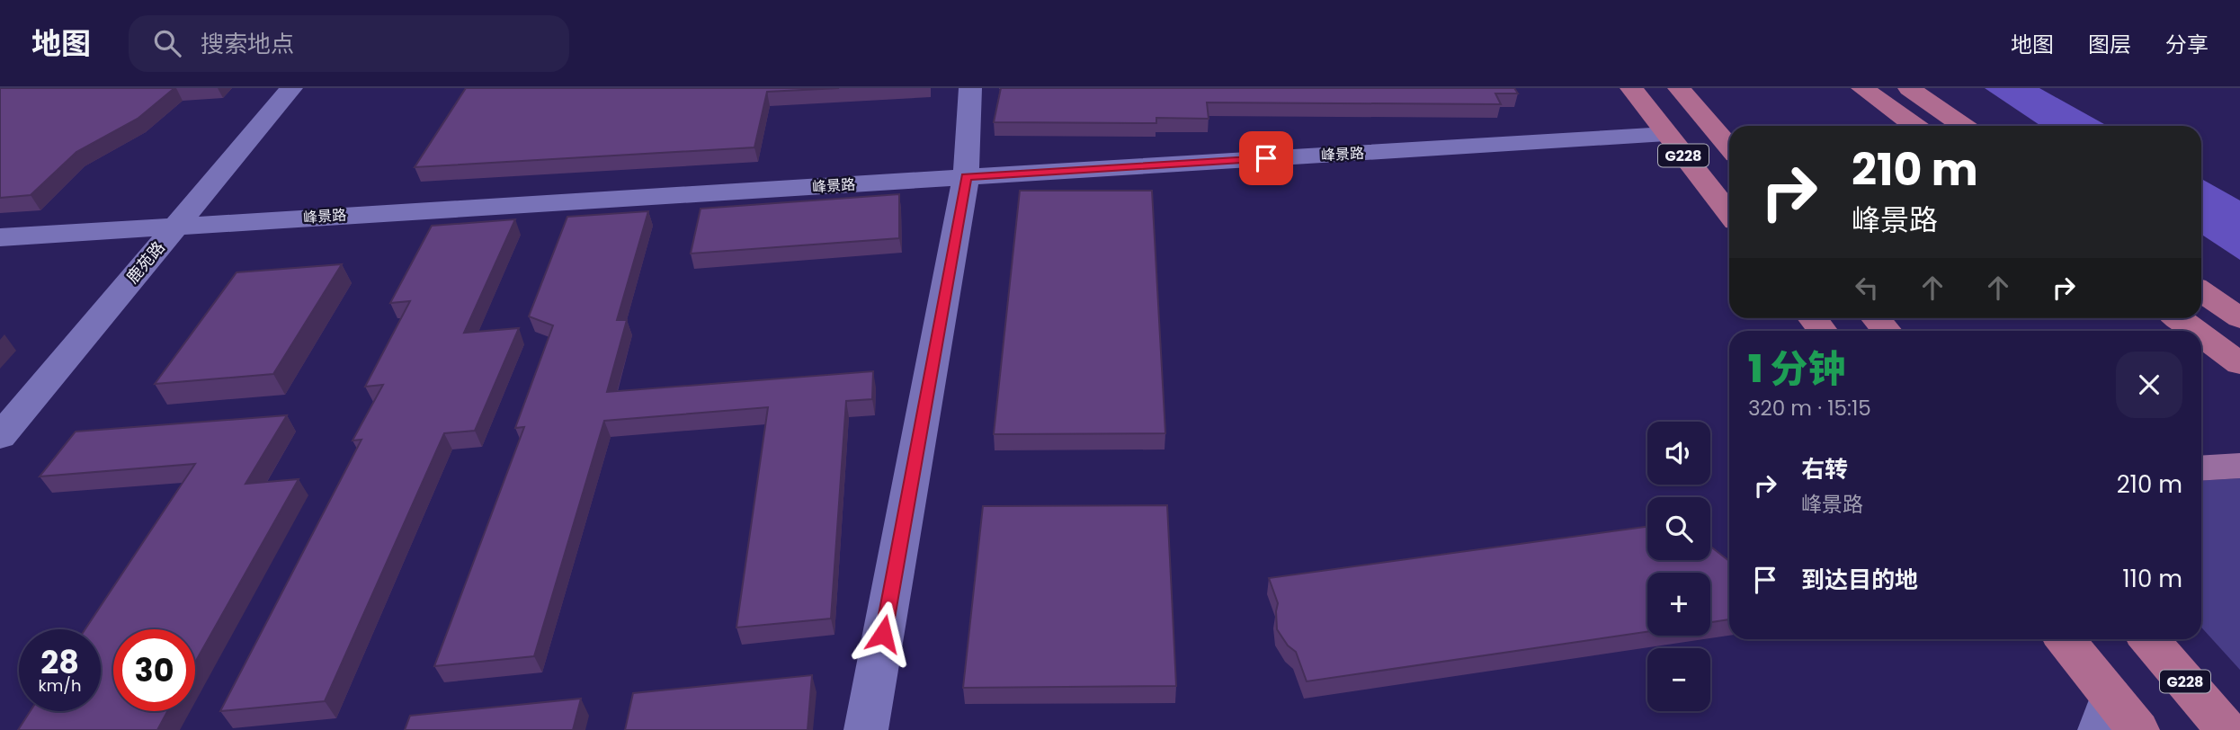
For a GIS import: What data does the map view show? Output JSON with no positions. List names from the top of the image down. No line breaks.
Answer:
{"streets":{"highway":["G228"],"street":["峰景路","鹿苑路"]},"crossings":[["峰景路","G228"],["峰景路","鹿苑路"]],"page":{"header":"地图","search":"搜索地点","nav":["地图","图层","分享"],"turn":["210 m","峰景路"],"heading":["1 分钟","320 m · 15:15"],"map_buttons":["+","−"],"list":[{"name":"右转","note":"峰景路","value":"210 m"},{"name":"到达目的地","value":"110 m"}],"speed":"28 km/h","limit":"30"}}
